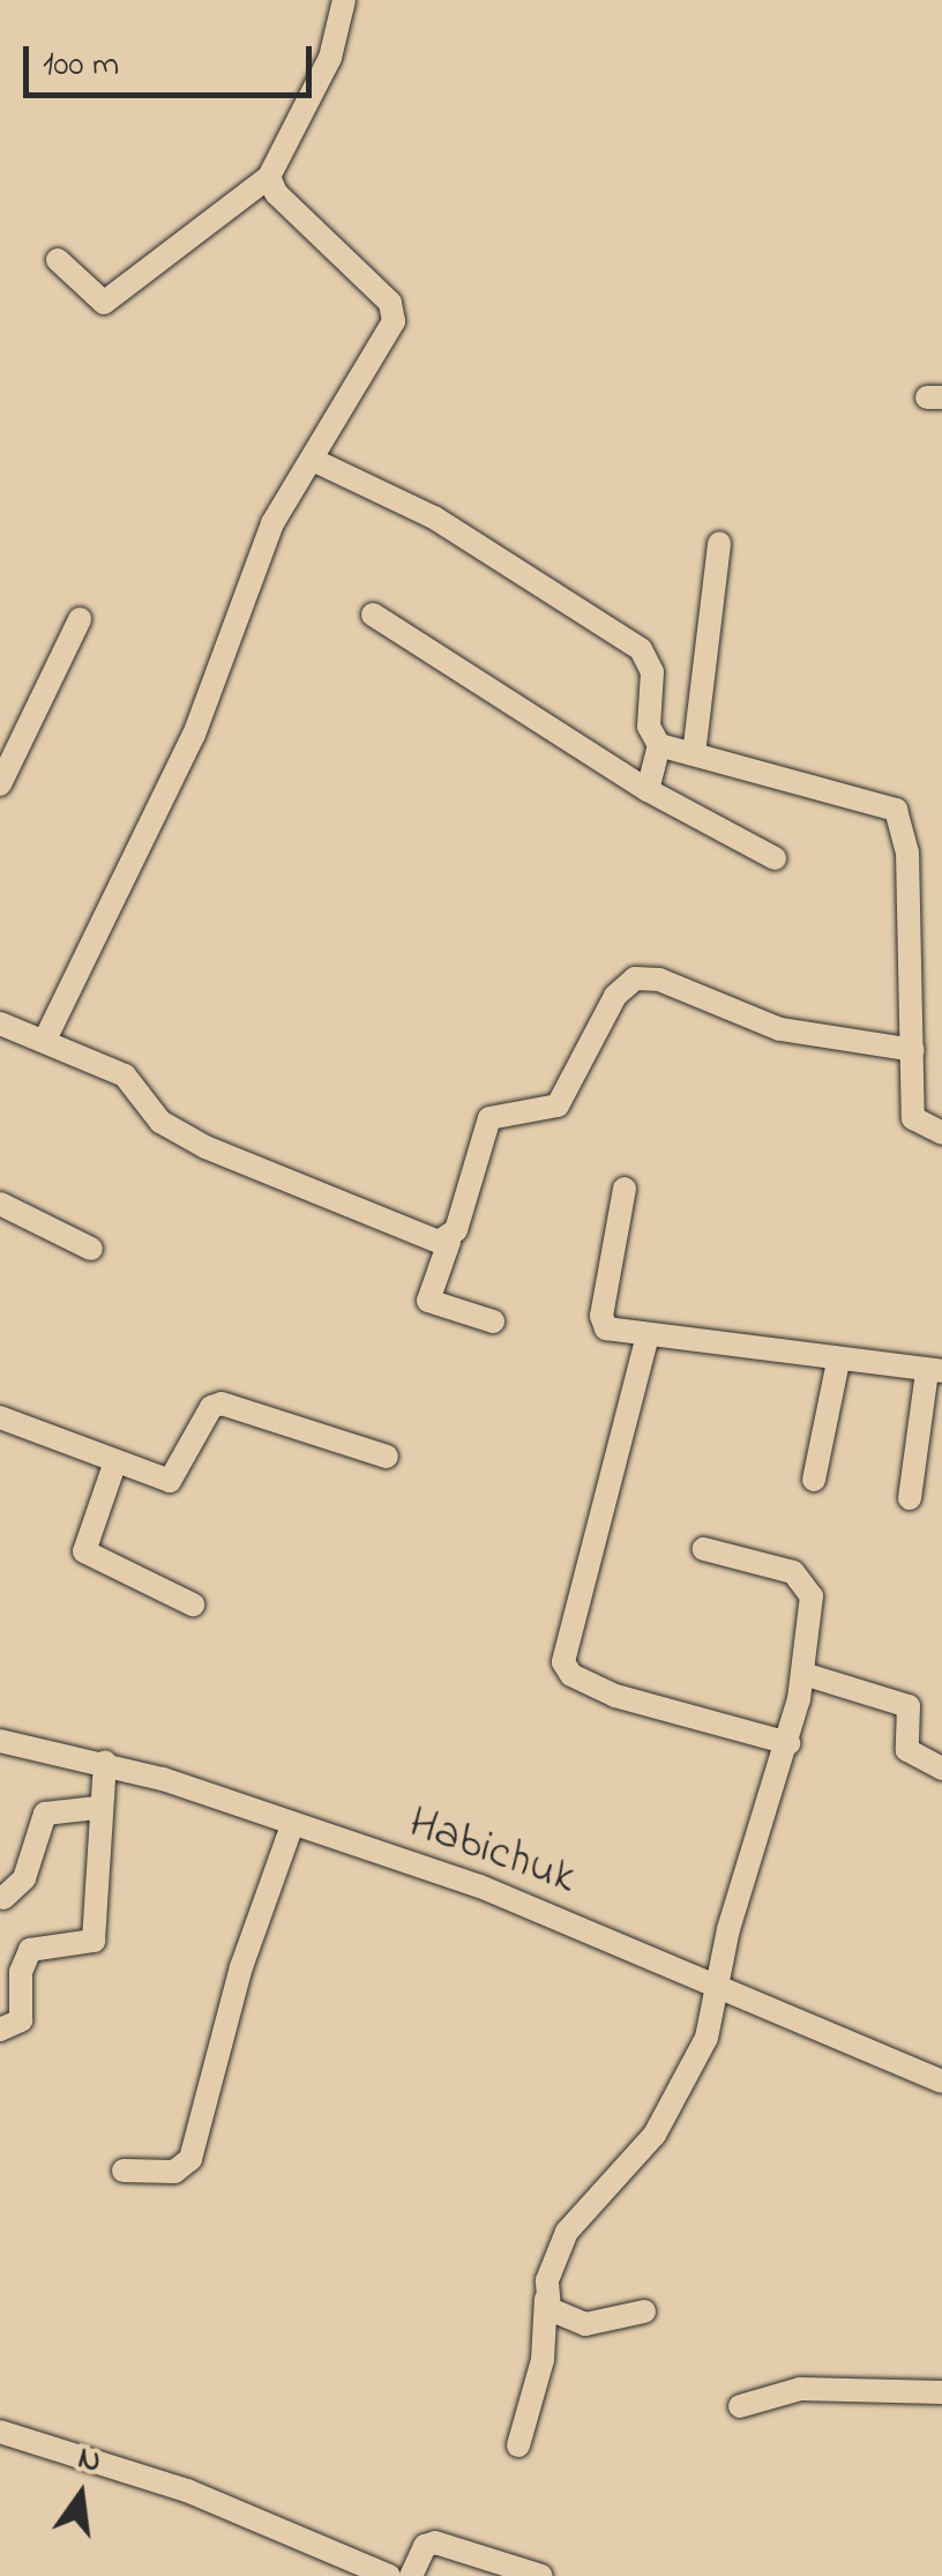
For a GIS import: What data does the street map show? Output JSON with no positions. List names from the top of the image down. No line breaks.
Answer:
{"streets":{"street":["Habichuk"]},"scale_bar":"100 m","north":"top"}
